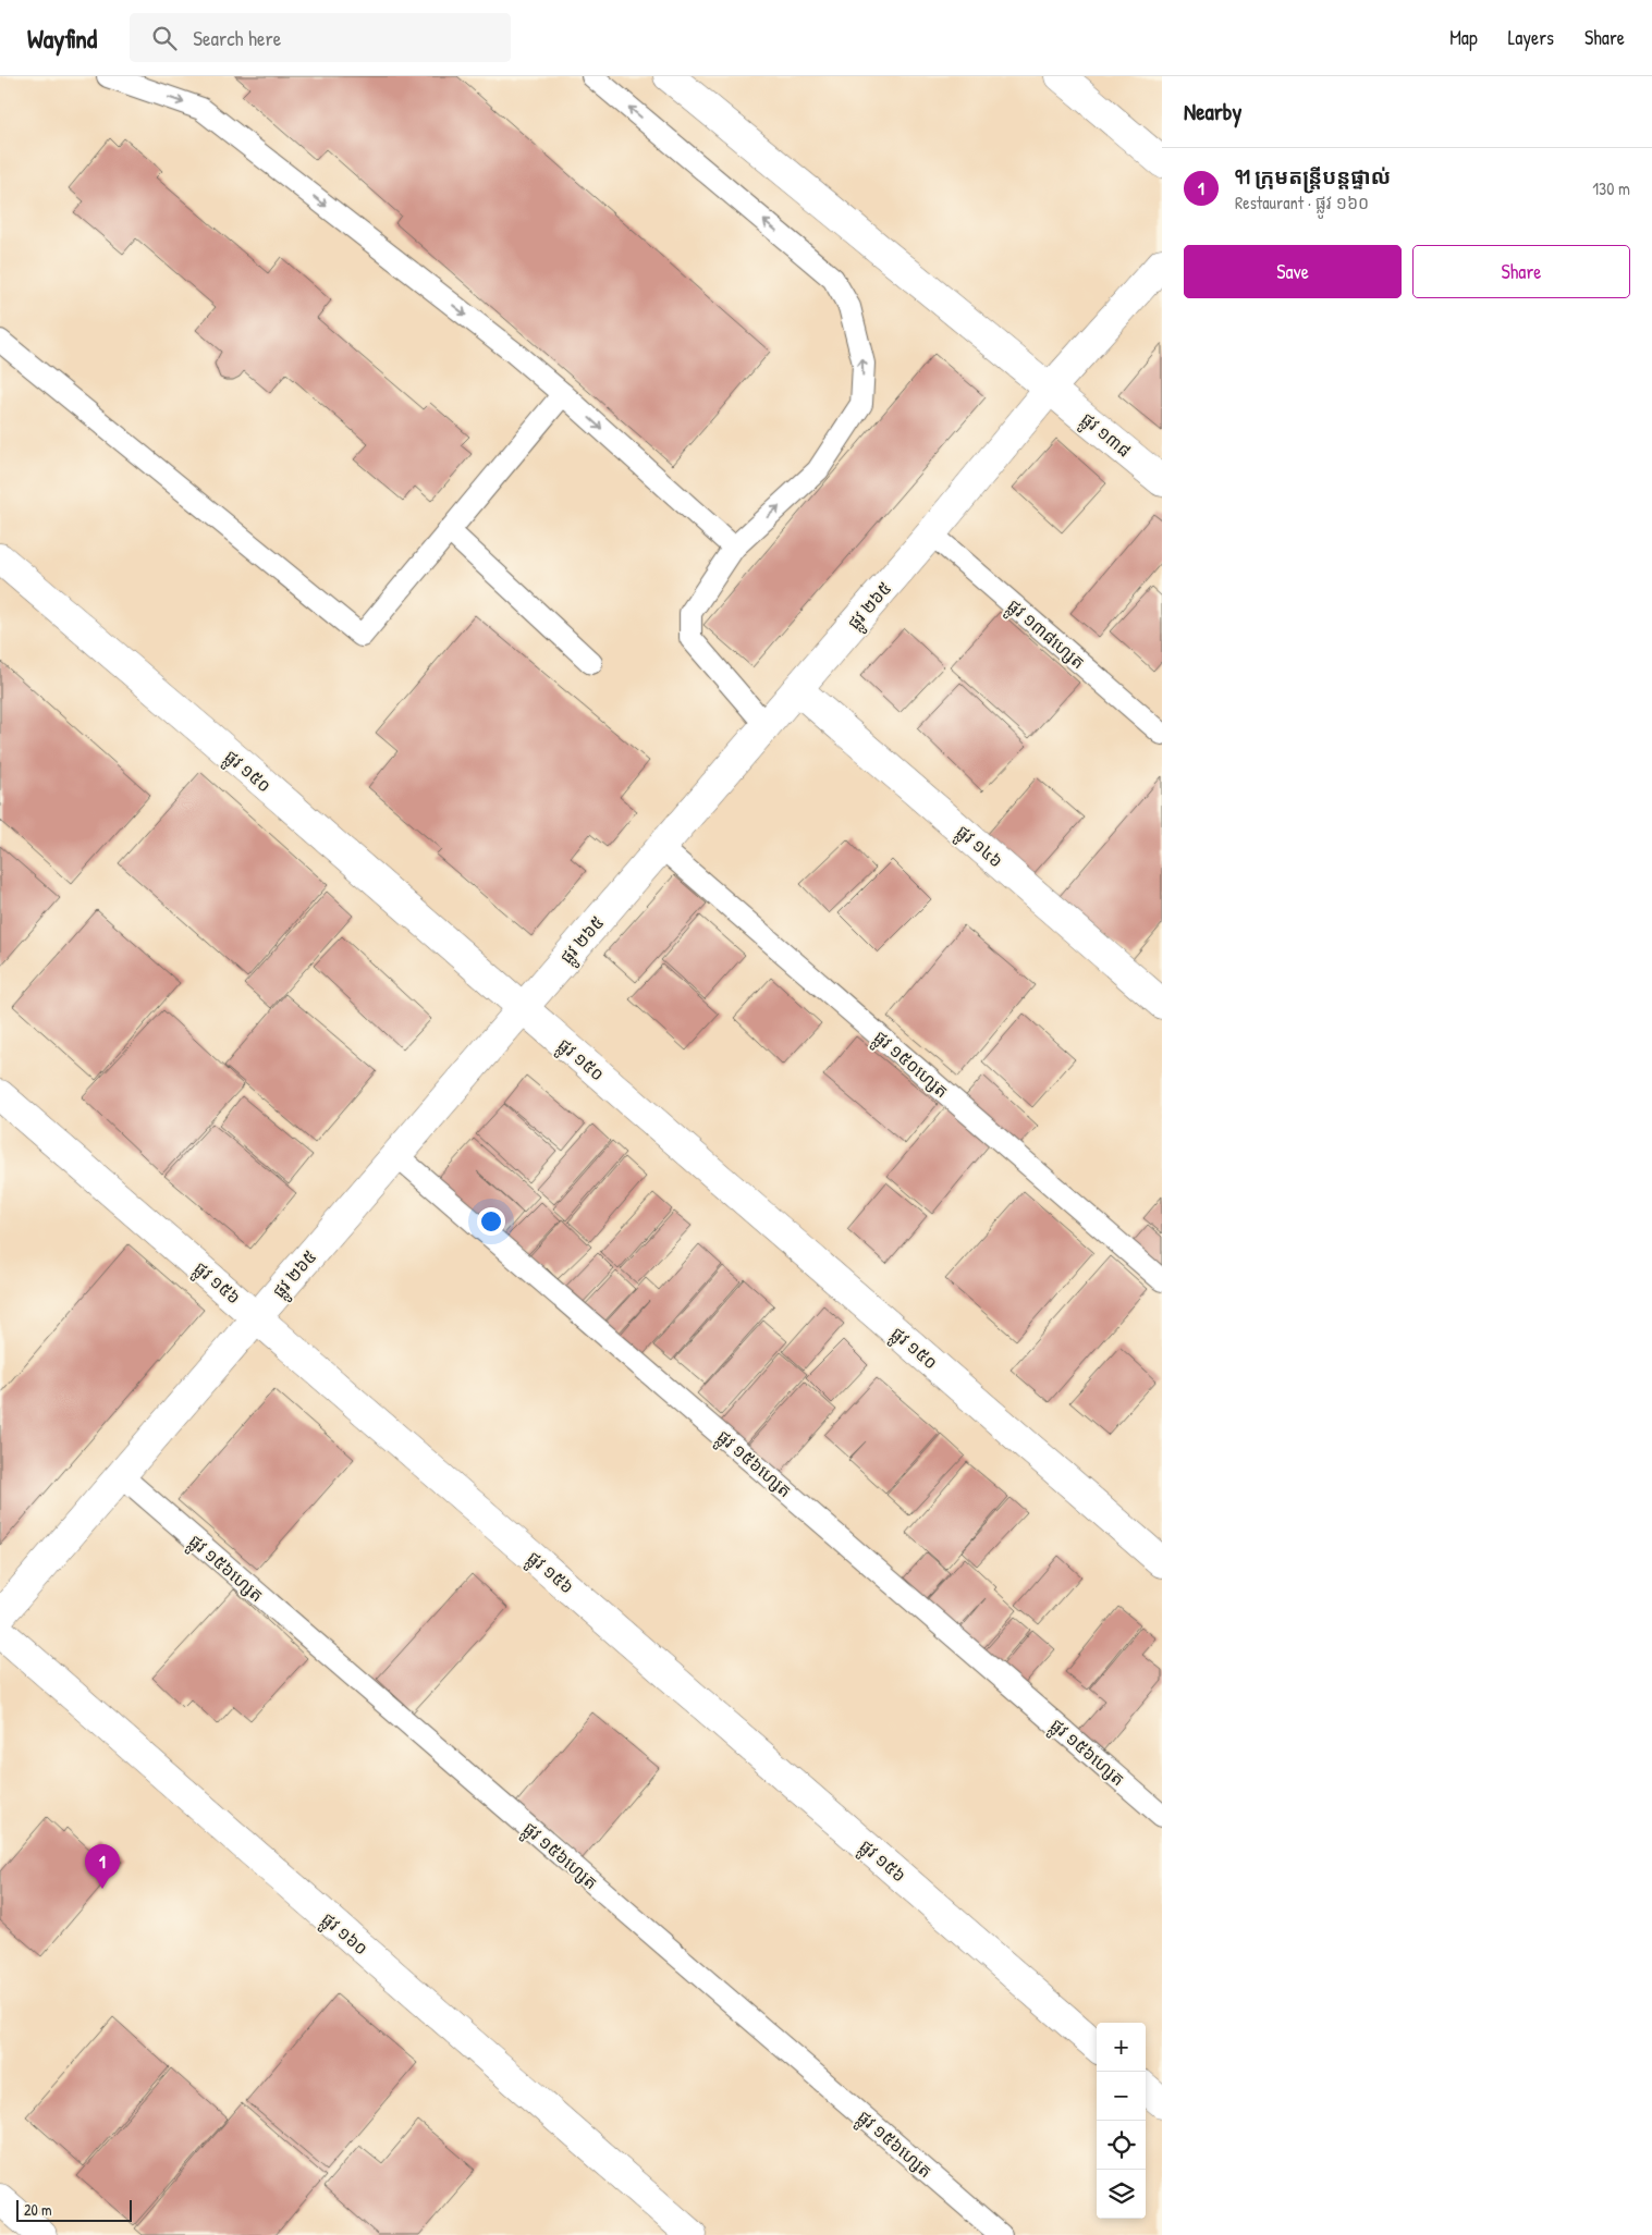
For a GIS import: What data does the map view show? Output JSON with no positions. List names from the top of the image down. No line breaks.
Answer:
{"streets":{"street":["ផ្លូវ ១៣៨","ផ្លូវ ២៦៥","ផ្លូវ ១៥០","ផ្លូវ ១៤៦","ផ្លូវ ១៥៦","ផ្លូវ ១៦០"],"lane":["ផ្លូវ ១៣៨ហ្សេត","ផ្លូវ ១៥០ហ្សេត","ផ្លូវ ១៥៦ហ្សេត"]},"crossings":[["ផ្លូវ ១៣៨","ផ្លូវ ២៦៥"],["ផ្លូវ ២៦៥","ផ្លូវ ១៣៨ហ្សេត"],["ផ្លូវ ២៦៥","ផ្លូវ ១៥០"],["ផ្លូវ ២៦៥","ផ្លូវ ១៤៦"],["ផ្លូវ ២៦៥","ផ្លូវ ១៥០ហ្សេត"],["ផ្លូវ ២៦៥","ផ្លូវ ១៥៦"],["ផ្លូវ ២៦៥","ផ្លូវ ១៥៦ហ្សេត"]],"scale_bar":"20 m","page":{"header":"Wayfind","search":"Search here","nav":["Map","Layers","Share"],"heading":"Nearby","list":[{"mark":"1","name":"91 ក្រុមតន្រ្តីបន្តផ្ទាល់","note":"Restaurant · ផ្លូវ ១៦០","value":"130 m"}],"buttons":["Save","Share"],"pins":"1","map_buttons":["+","−"],"scale":"20 m"}}
